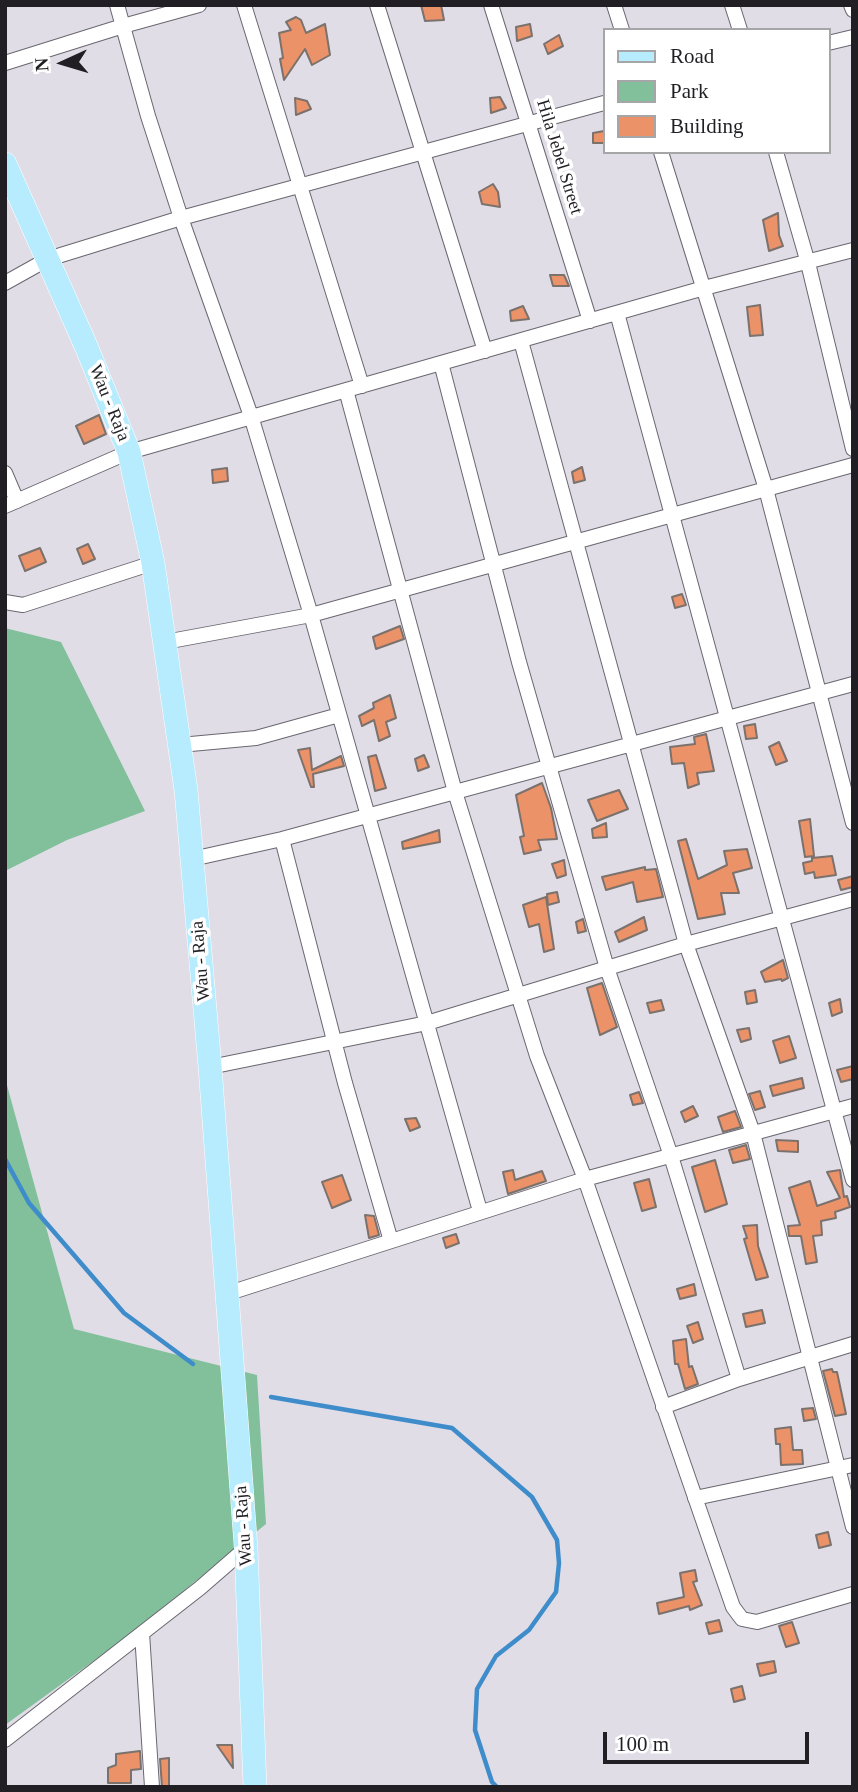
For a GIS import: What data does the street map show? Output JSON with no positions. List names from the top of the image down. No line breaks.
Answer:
{"streets":{"main road":["Wau - Raja"],"street":["Hila Jebel Street"]},"legend":["Road","Park","Building"],"scale_bar":"100 m","north":"left"}
